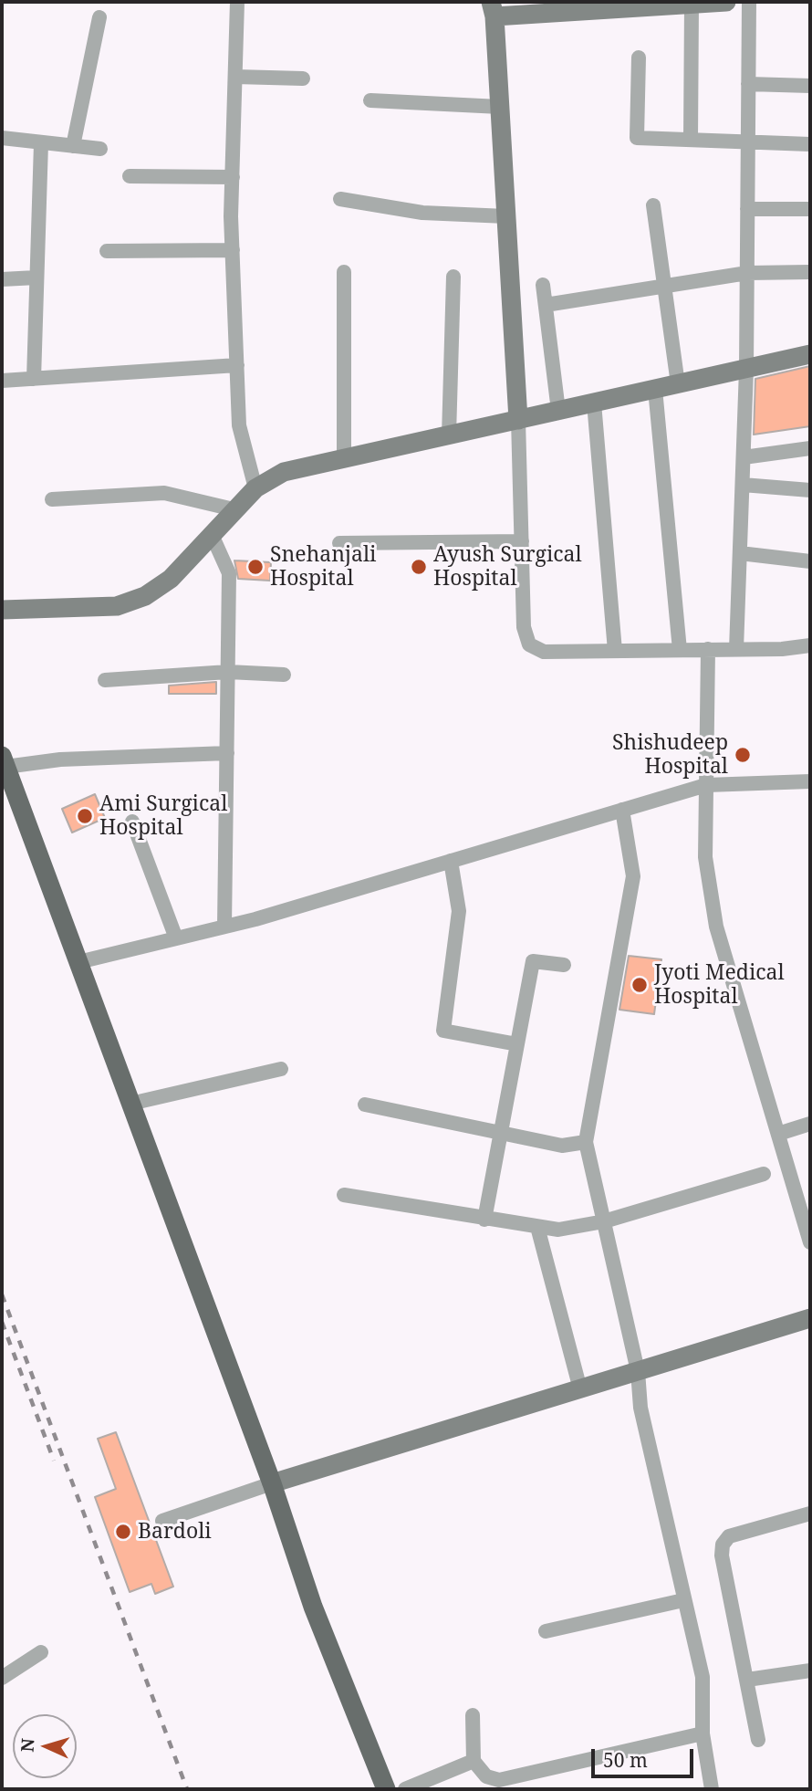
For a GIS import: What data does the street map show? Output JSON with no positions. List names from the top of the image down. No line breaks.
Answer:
{"places":["Snehanjali Hospital","Ayush Surgical Hospital","Shishudeep Hospital","Ami Surgical Hospital","Jyoti Medical Hospital","Bardoli"],"scale_bar":"50 m","north":"left"}
